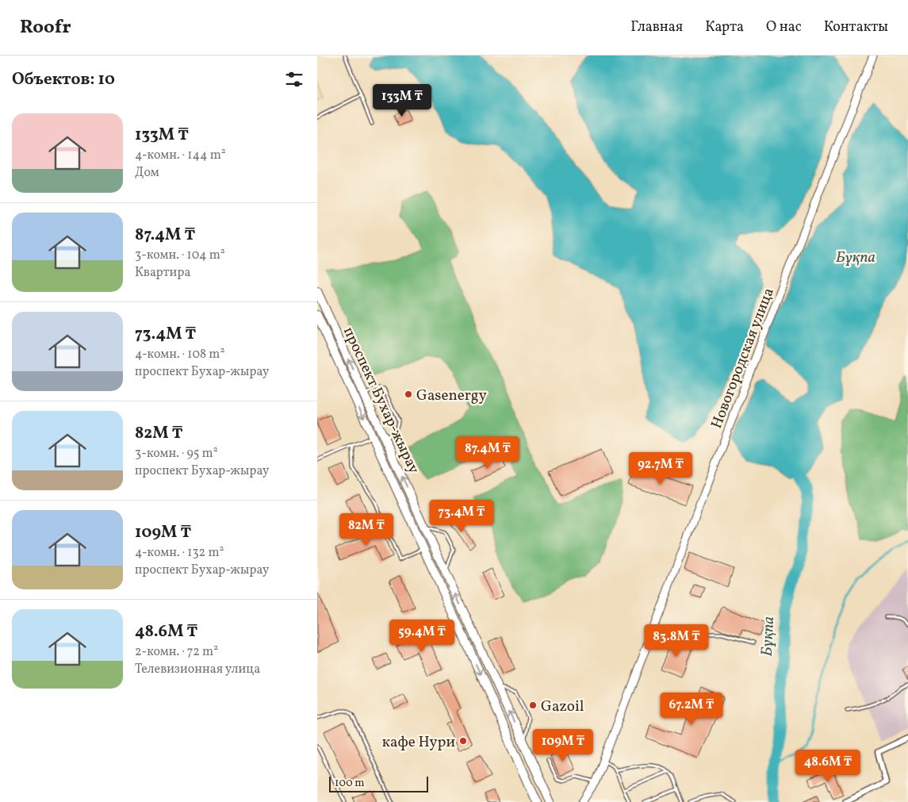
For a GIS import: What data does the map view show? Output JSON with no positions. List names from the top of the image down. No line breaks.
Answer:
{"streets":{"main road":["проспект Бухар-жырау"],"street":["Новогородская улица"]},"water":["Бұқпа"],"places":["Gasenergy","Gazoil","кафе Нури"],"scale_bar":"100 m","page":{"header":"Roofr","nav":["Главная","Карта","О нас","Контакты"],"heading":"Объектов: 10","price":["133M ₸","87.4M ₸","92.7M ₸","73.4M ₸","82M ₸","59.4M ₸","83.8M ₸","67.2M ₸","109M ₸","48.6M ₸"],"list":[{"name":"133M ₸","note":"4-комн. · 144 m² · Дом"},{"name":"87.4M ₸","note":"3-комн. · 104 m² · Квартира"},{"name":"73.4M ₸","note":"4-комн. · 108 m² · проспект Бухар-жырау"},{"name":"82M ₸","note":"3-комн. · 95 m² · проспект Бухар-жырау"},{"name":"109M ₸","note":"4-комн. · 132 m² · проспект Бухар-жырау"},{"name":"48.6M ₸","note":"2-комн. · 72 m² · Телевизионная улица"}],"scale":"100 m"}}
